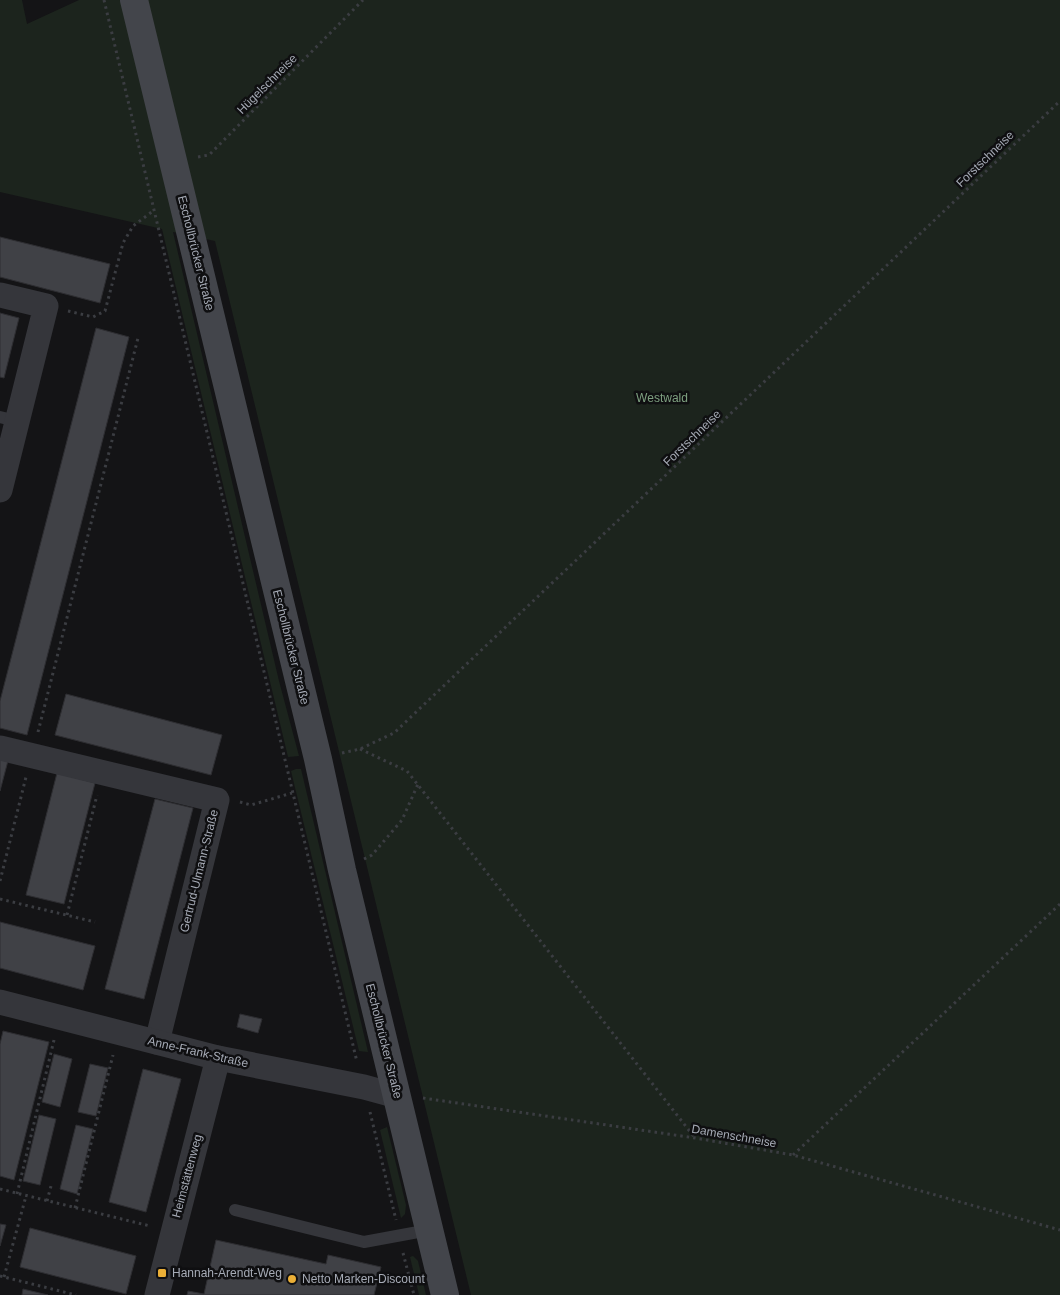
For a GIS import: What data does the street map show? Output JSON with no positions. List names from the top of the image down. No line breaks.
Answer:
{"streets":{"main road":["Eschollbrücker Straße"],"street":["Gertrud-Ulmann-Straße","Anne-Frank-Straße","Heimstättenweg"],"path":["Hügelschneise","Forstschneise","Damenschneise"]},"crossings":[["Hügelschneise","Eschollbrücker Straße"],["Forstschneise","Eschollbrücker Straße"],["Eschollbrücker Straße","Anne-Frank-Straße"],["Eschollbrücker Straße","Damenschneise"],["Gertrud-Ulmann-Straße","Anne-Frank-Straße"],["Anne-Frank-Straße","Damenschneise"],["Anne-Frank-Straße","Heimstättenweg"]],"parks":["Westwald"],"places":{"transit":["Hannah-Arendt-Weg"],"other":["Netto Marken-Discount"]}}
